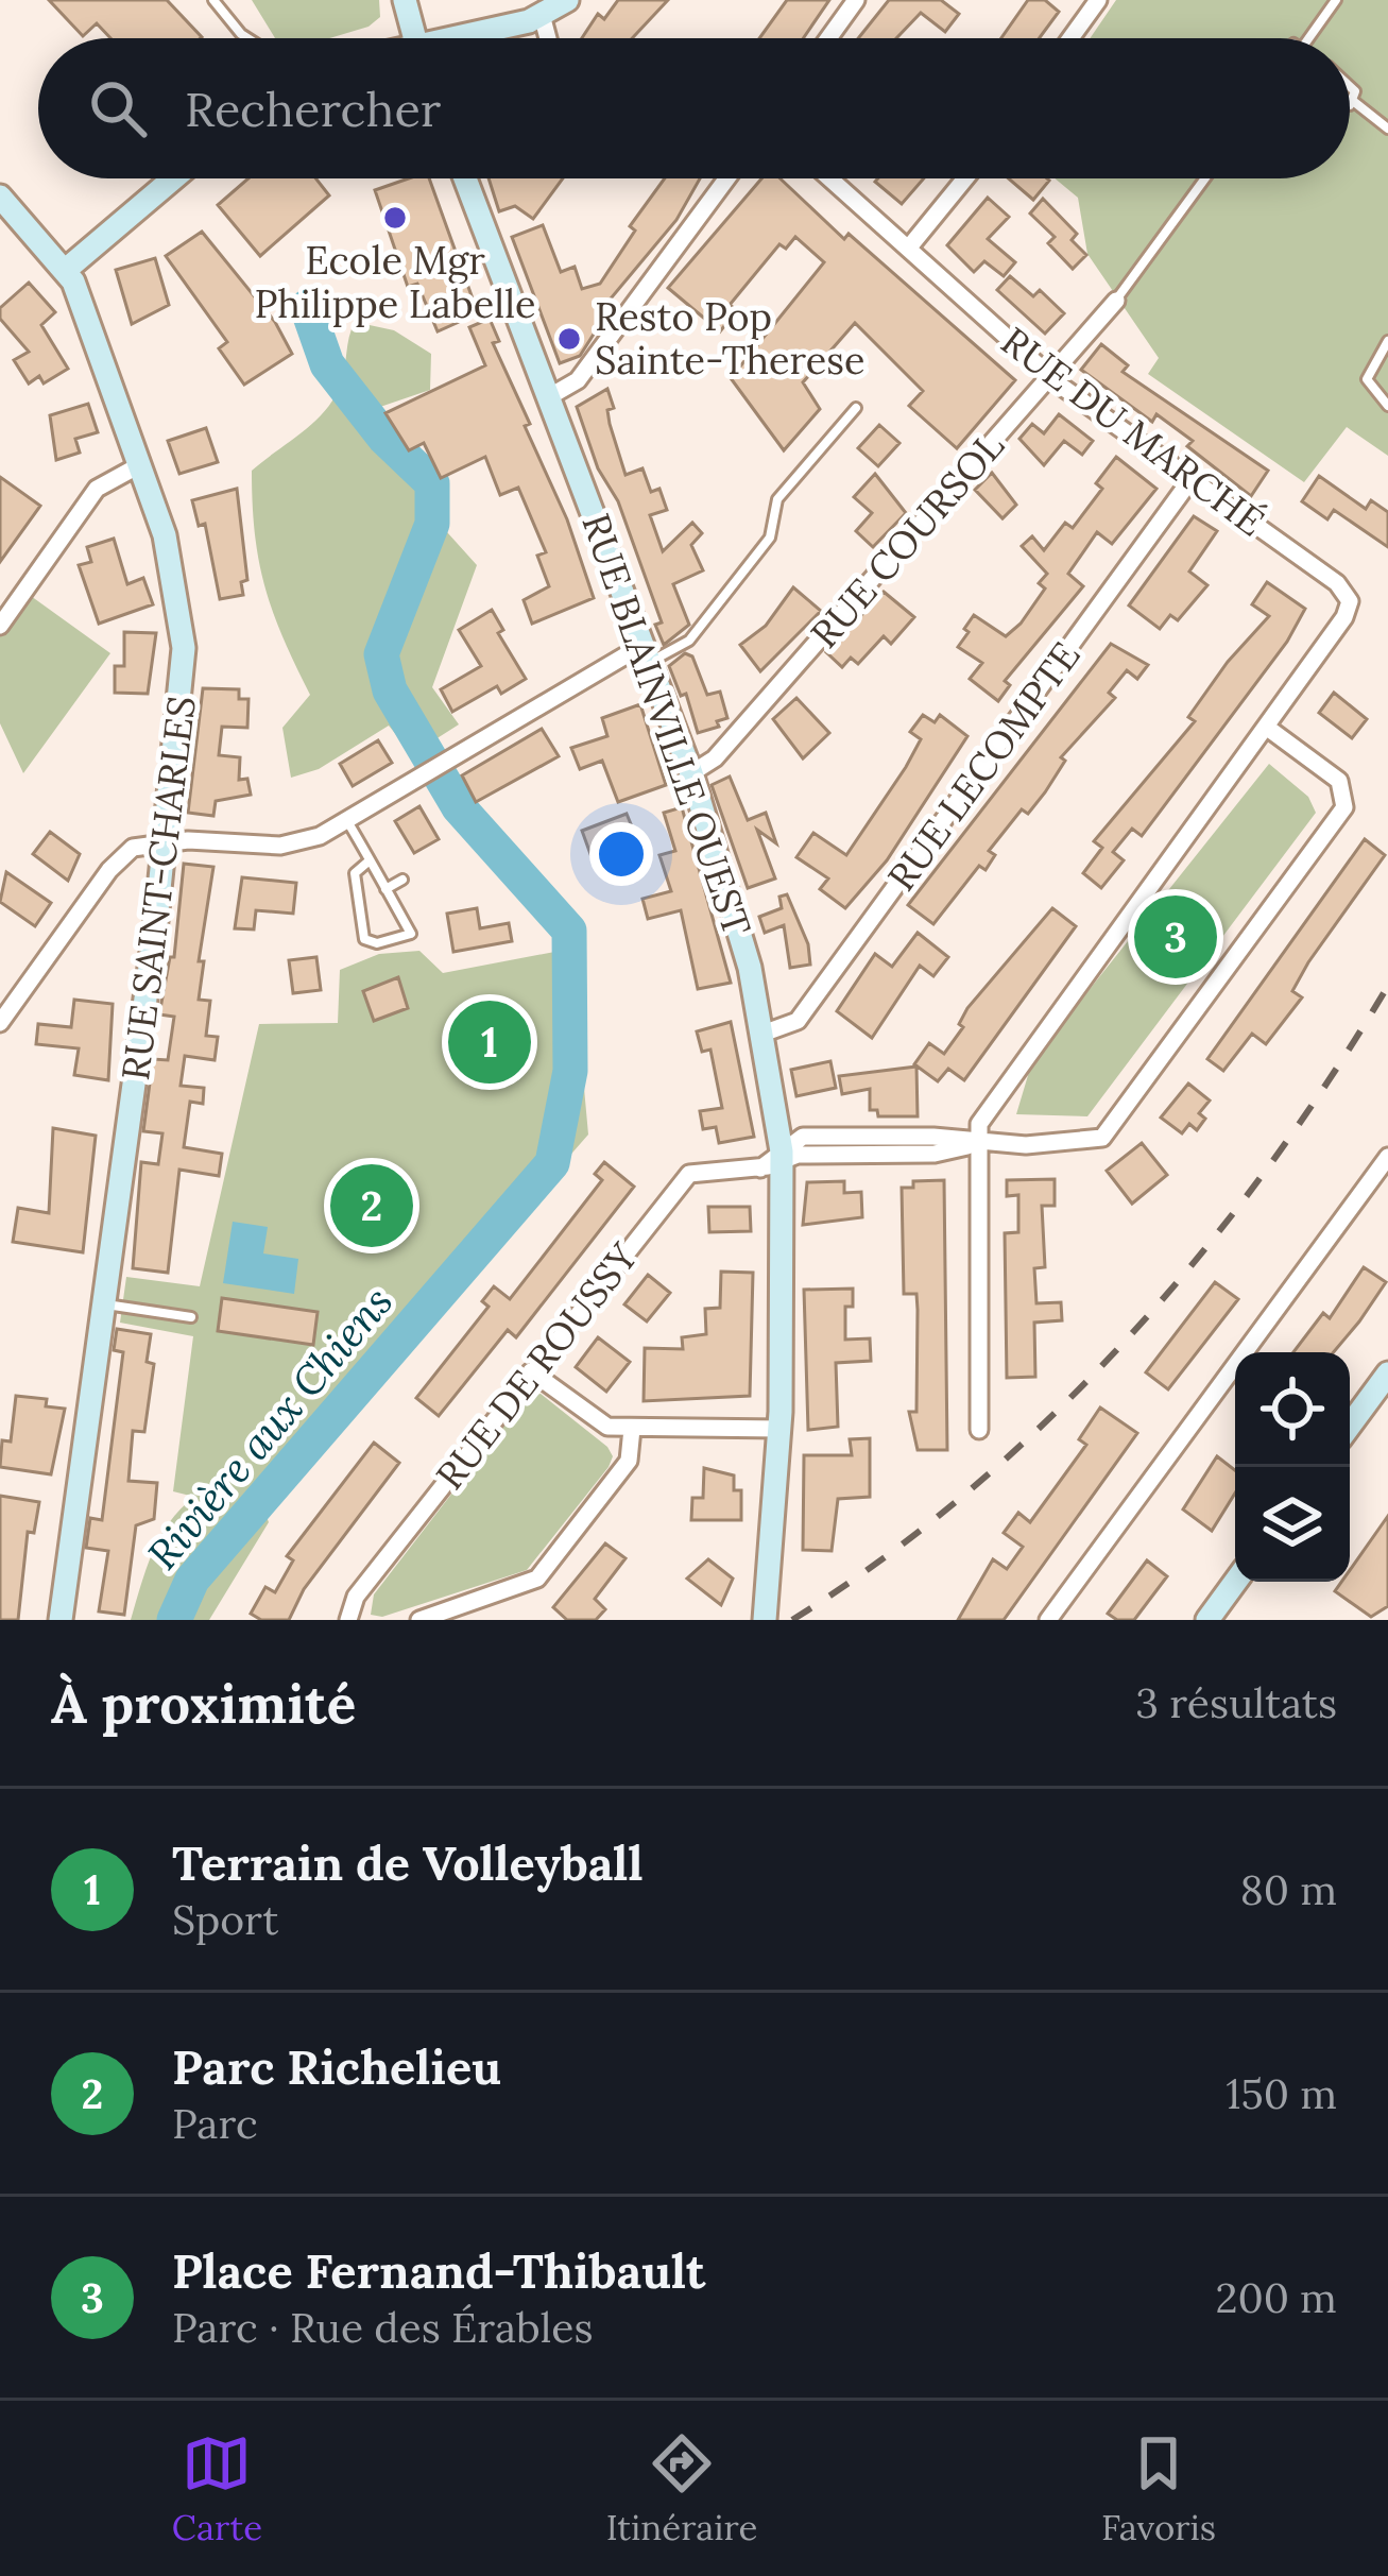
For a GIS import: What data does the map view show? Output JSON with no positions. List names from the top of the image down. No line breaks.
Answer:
{"streets":{"street":["RUE DU MARCHÉ","RUE COURSOL","RUE BLAINVILLE OUEST","RUE LECOMPTE","RUE SAINT-CHARLES","RUE DE ROUSSY"]},"crossings":[["RUE DU MARCHÉ","RUE COURSOL"],["RUE DU MARCHÉ","RUE LECOMPTE"],["RUE DU MARCHÉ","RUE DE ROUSSY"],["RUE COURSOL","RUE BLAINVILLE OUEST"],["RUE BLAINVILLE OUEST","RUE LECOMPTE"],["RUE BLAINVILLE OUEST","RUE DE ROUSSY"]],"water":["Rivière aux Chiens"],"places":["Ecole Mgr Philippe Labelle","Resto Pop Sainte-Therese"],"page":{"search":"Rechercher","pins":["3","1","2"],"heading":["À proximité","3 résultats"],"list":[{"mark":"1","name":"Terrain de Volleyball","note":"Sport","value":"80 m"},{"mark":"2","name":"Parc Richelieu","note":"Parc","value":"150 m"},{"mark":"3","name":"Place Fernand-Thibault","note":"Parc · Rue des Érables","value":"200 m"}],"nav":["Carte","Itinéraire","Favoris"]}}
